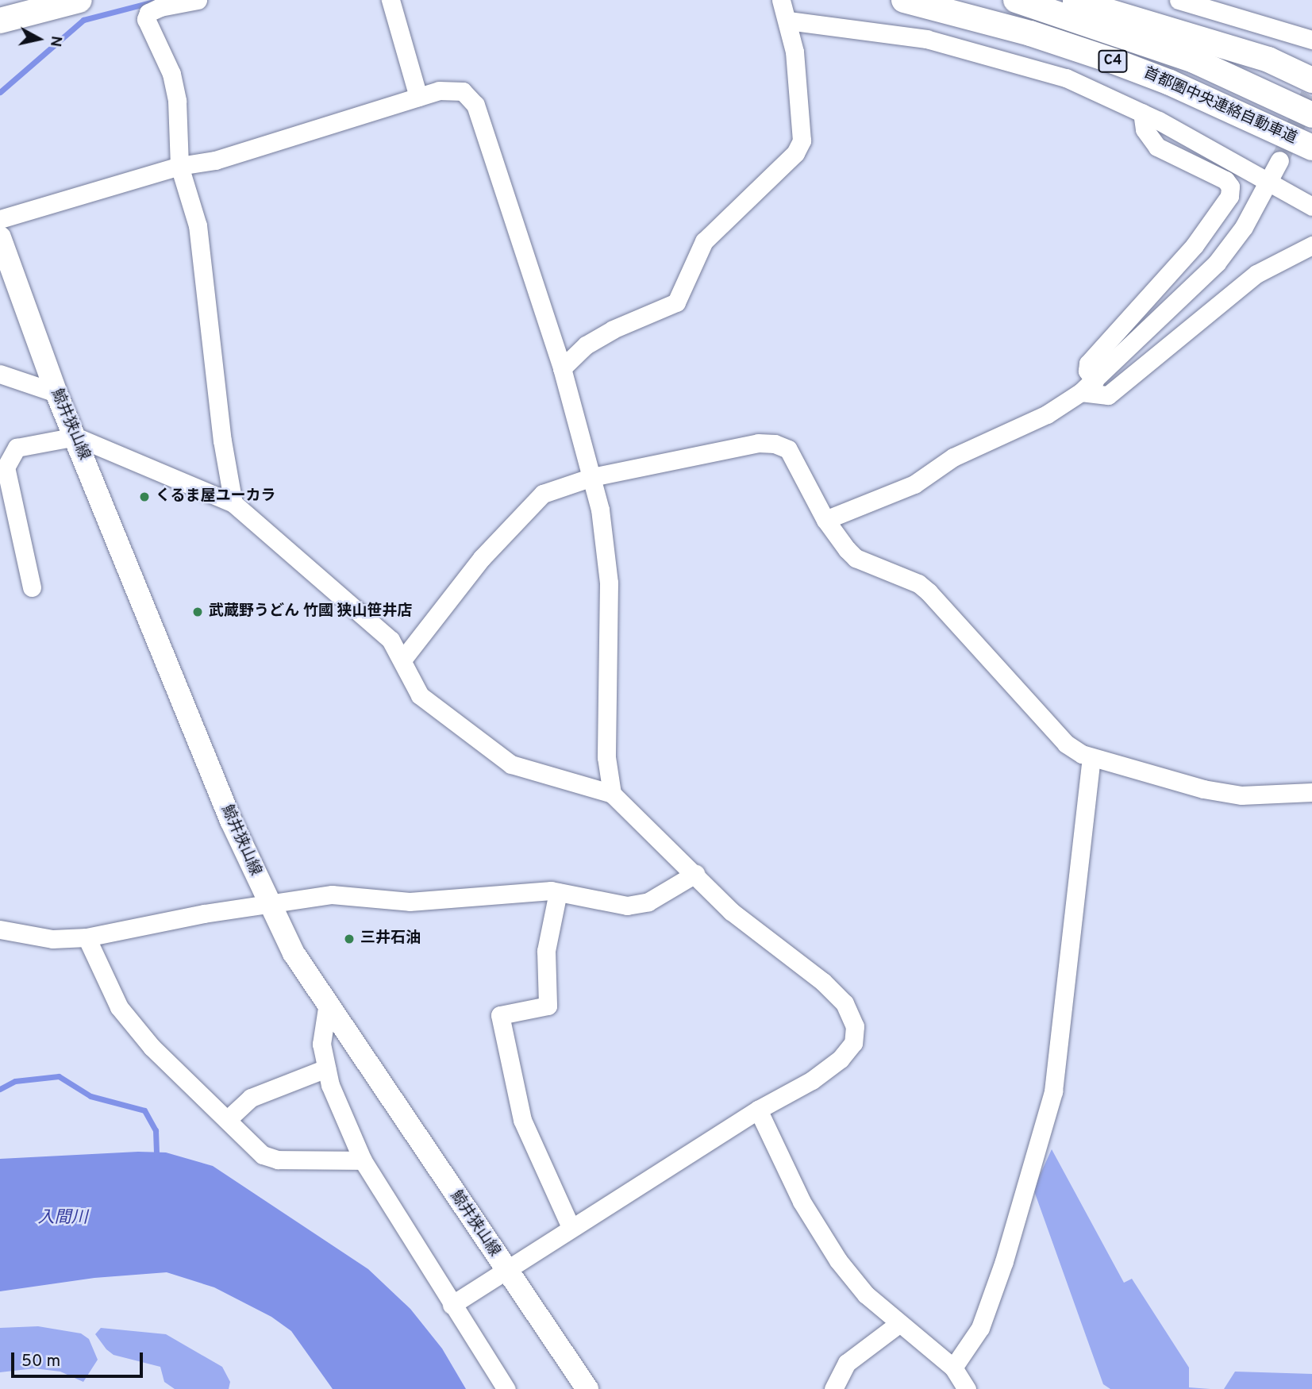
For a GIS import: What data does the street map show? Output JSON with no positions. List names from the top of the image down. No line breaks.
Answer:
{"streets":{"highway":["C4","首都圏中央連絡自動車道"],"main road":["鯨井狭山線"]},"water":["入間川"],"places":["くるま屋ユーカラ","武蔵野うどん 竹國 狭山笹井店","三井石油"],"scale_bar":"50 m","north":"right"}
